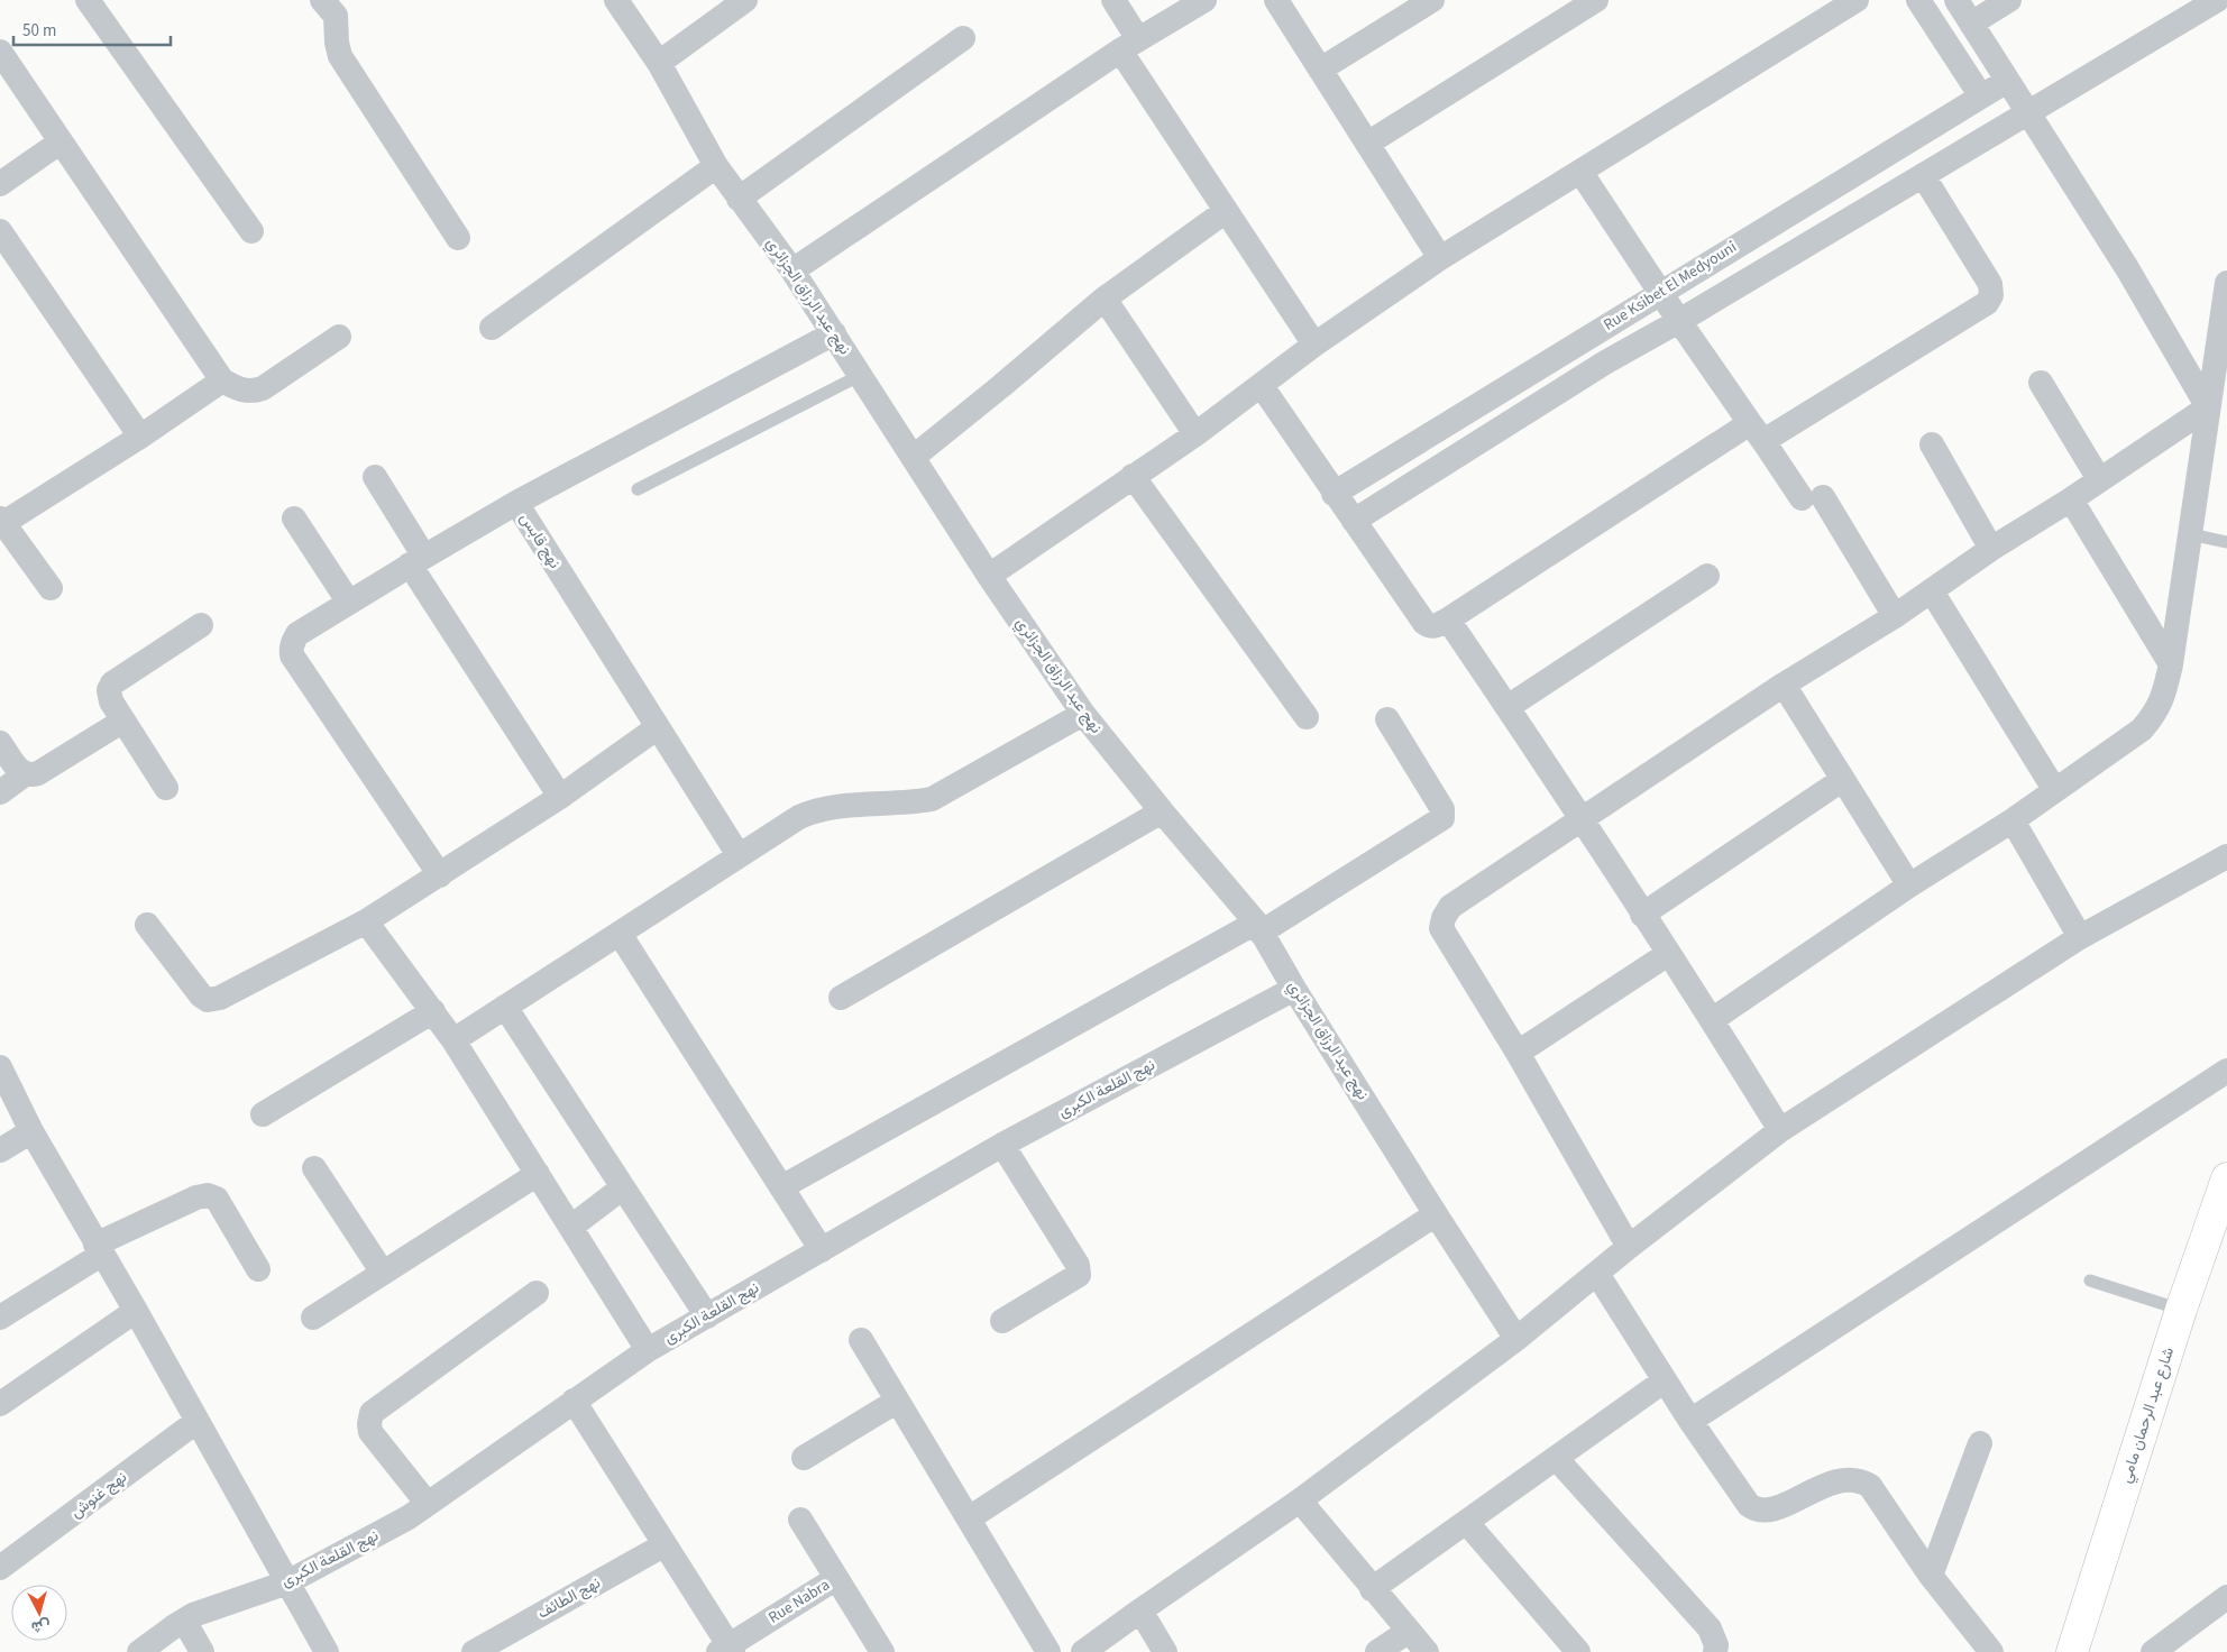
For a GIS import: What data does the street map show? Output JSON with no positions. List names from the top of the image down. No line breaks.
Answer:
{"streets":{"street":["Rue Ksibet El Medyouni","نهج عبد الرزاق الجزائري","نهج قابس","نهج القلعة الكبرى","شارع عبد الرحمان مامي","نهج غنوش","نهج الطائف","Rue Nabra"]},"crossings":[["نهج عبد الرزاق الجزائري","نهج قابس"],["نهج عبد الرزاق الجزائري","نهج القلعة الكبرى"]],"scale_bar":"50 m","north":"bottom"}
